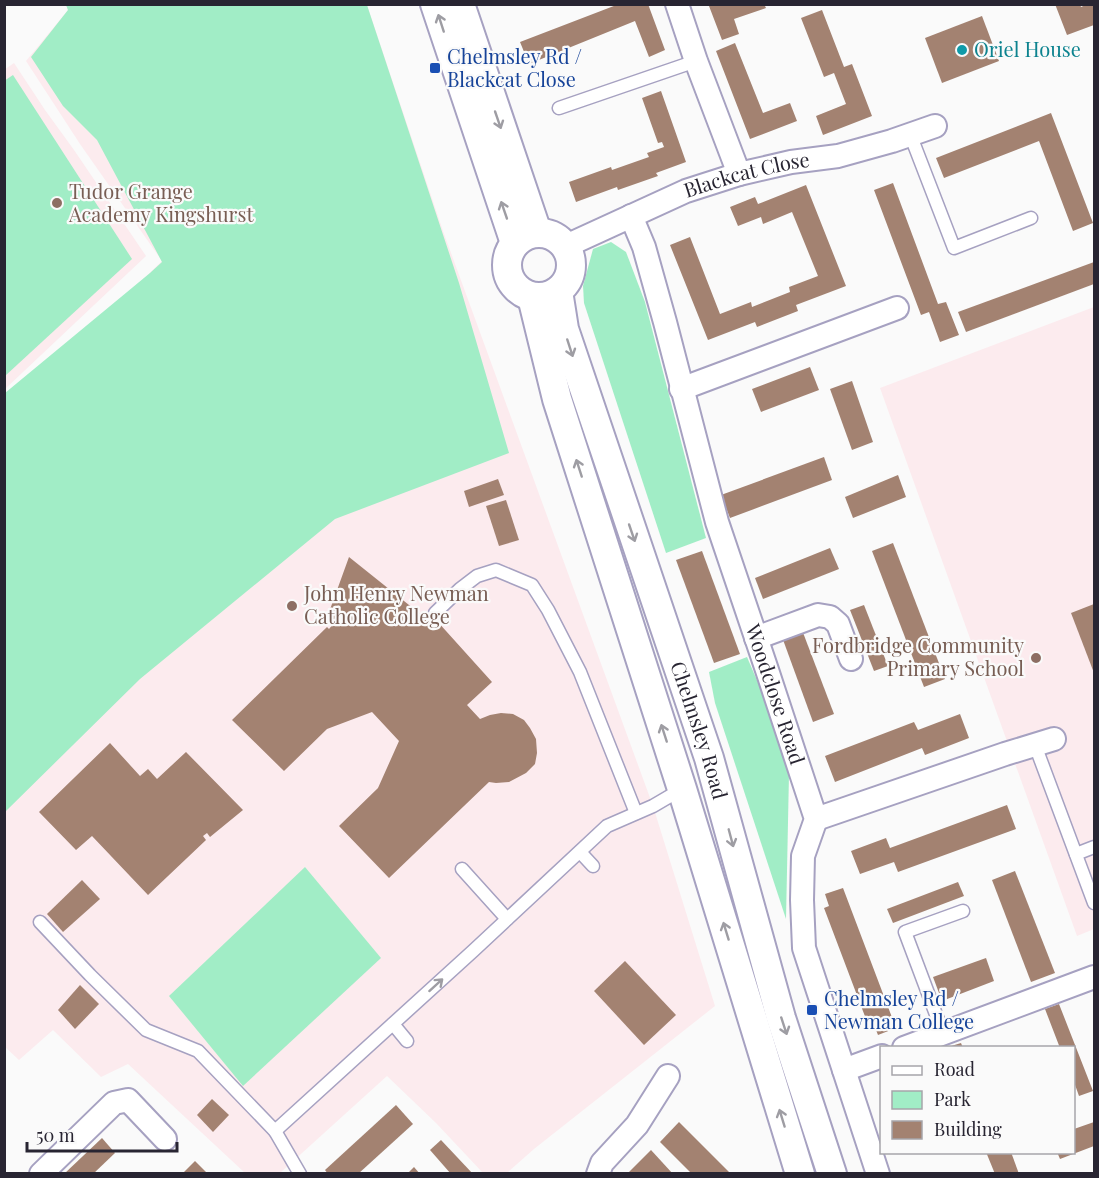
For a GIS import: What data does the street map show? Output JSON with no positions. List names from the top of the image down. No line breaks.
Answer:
{"streets":{"street":["Blackcat Close","Woodclose Road","Chelmsley Road"]},"crossings":[["Blackcat Close","Woodclose Road"],["Blackcat Close","Chelmsley Road"]],"places":{"other":["Oriel House","Tudor Grange Academy Kingshurst","John Henry Newman Catholic College","Fordbridge Community Primary School"],"transit":["Chelmsley Rd / Blackcat Close","Chelmsley Rd / Newman College"]},"legend":["Road","Park","Building"],"scale_bar":"50 m"}
